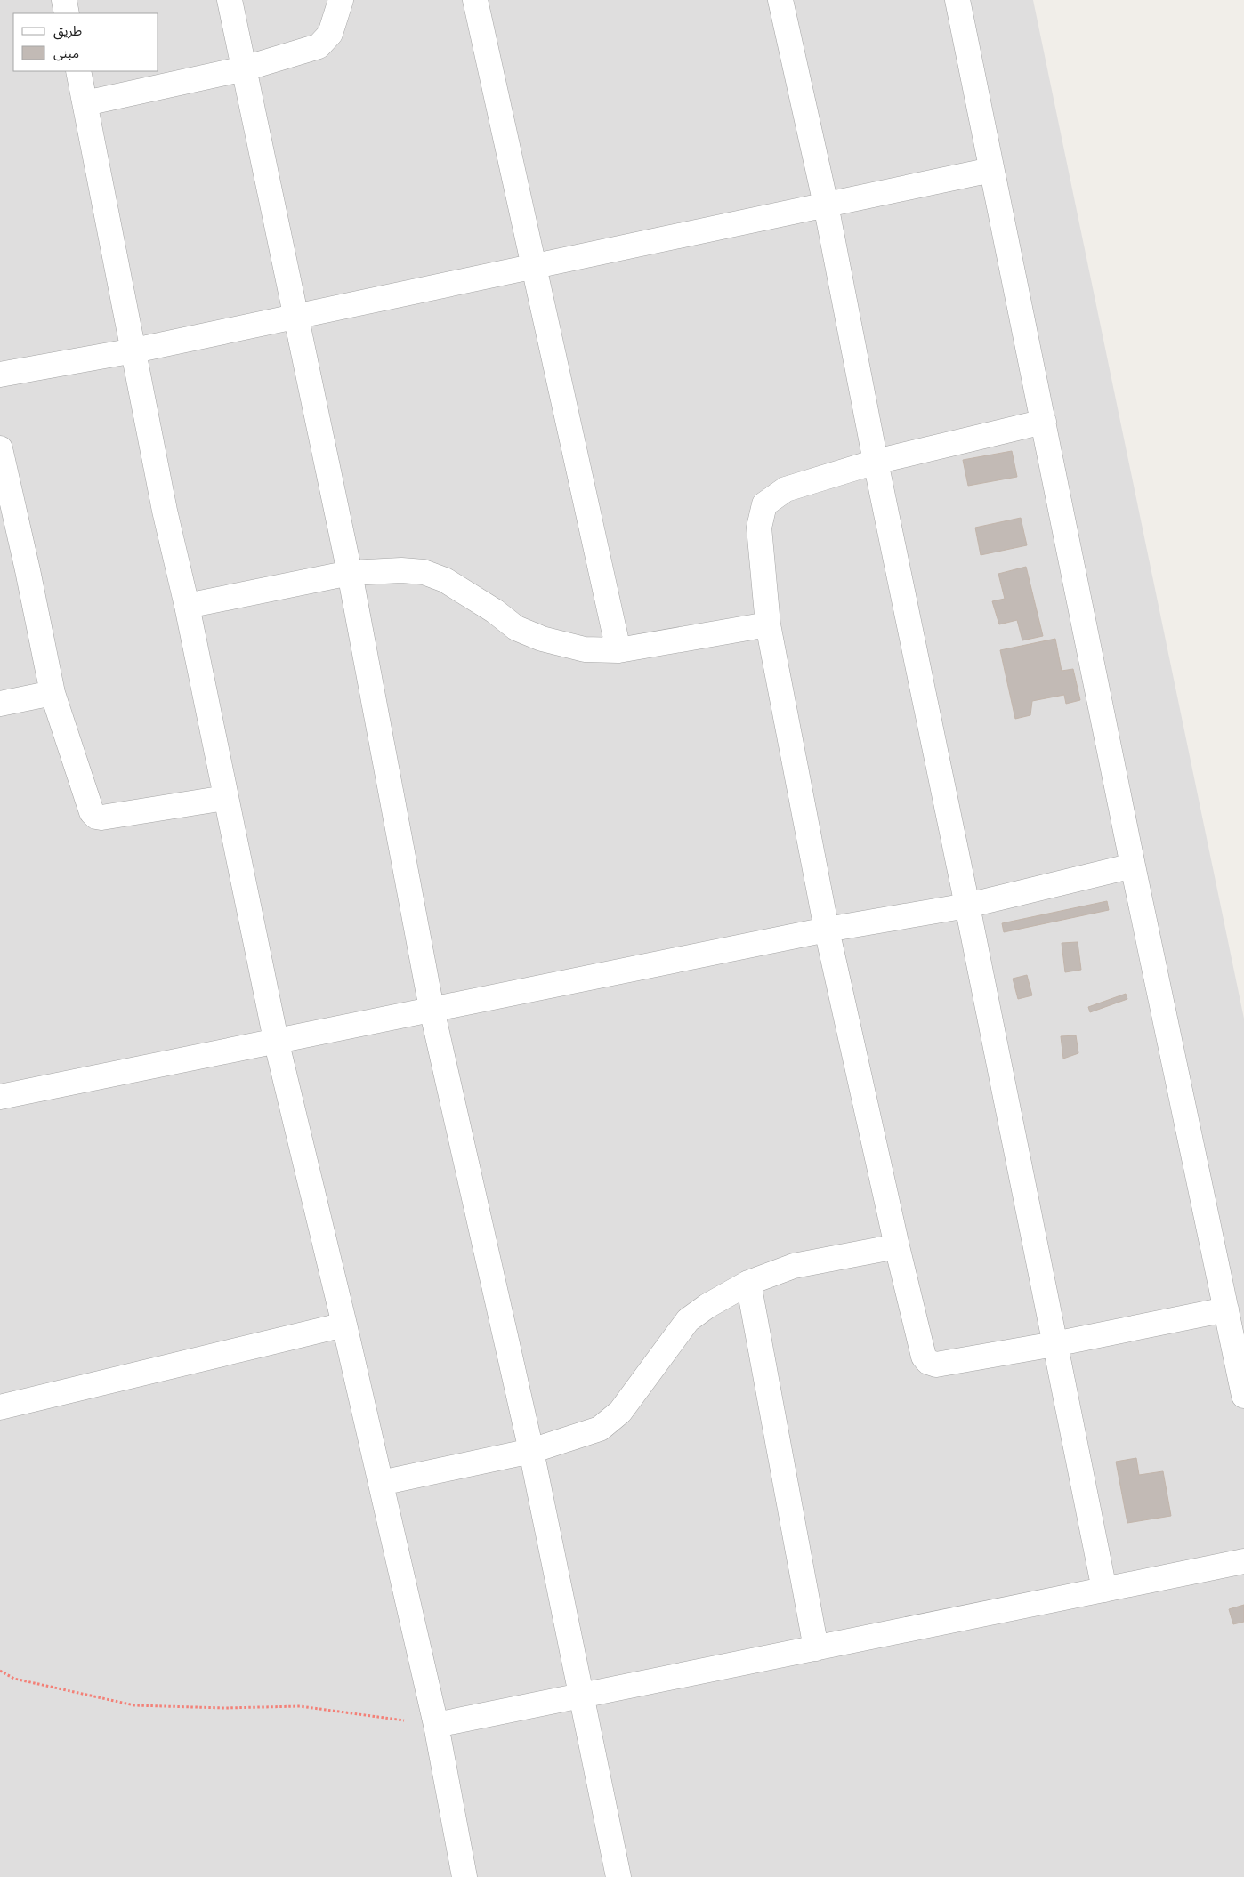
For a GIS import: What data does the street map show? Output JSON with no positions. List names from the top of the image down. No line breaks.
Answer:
{"legend":["طريق","مبنى"]}
